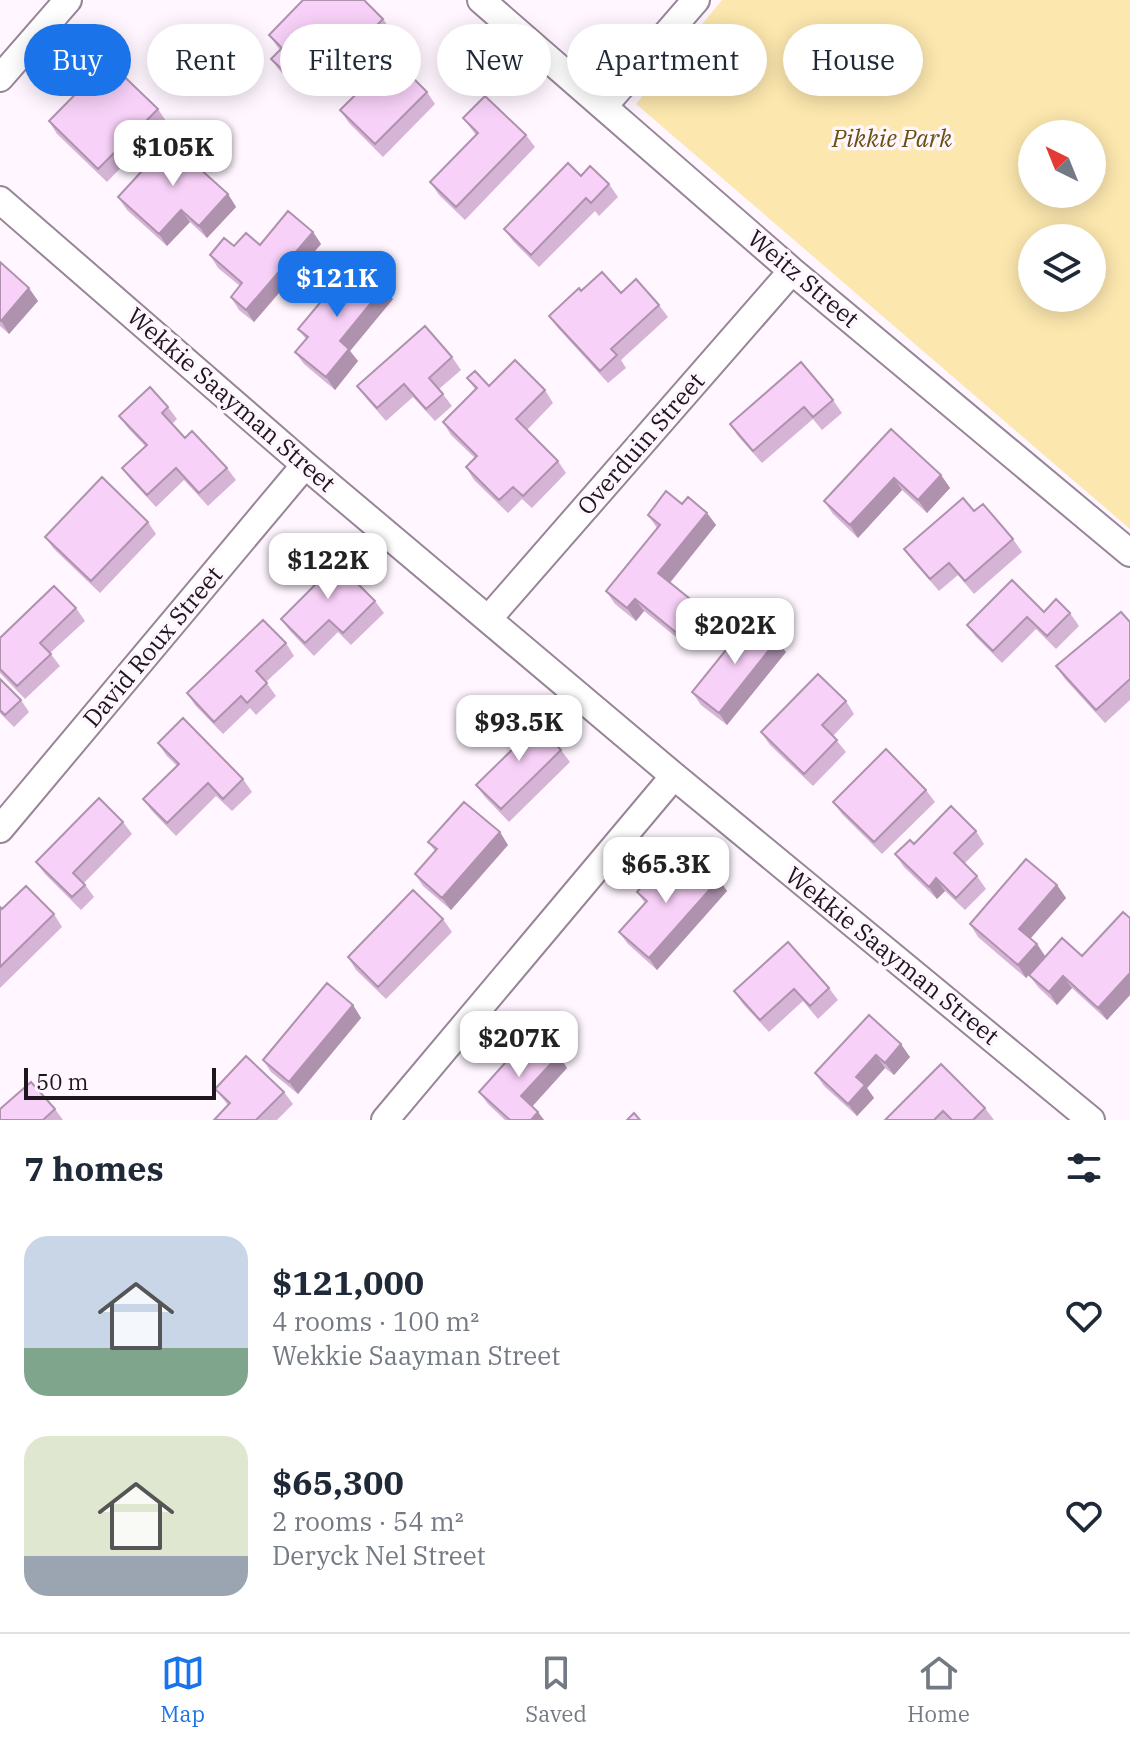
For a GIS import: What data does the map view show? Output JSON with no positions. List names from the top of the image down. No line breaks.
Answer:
{"streets":{"street":["Weitz Street","Wekkie Saayman Street","Overduin Street","David Roux Street"]},"crossings":[["Weitz Street","Overduin Street"],["Wekkie Saayman Street","Overduin Street"],["Wekkie Saayman Street","David Roux Street"]],"parks":["Pikkie Park"],"scale_bar":"50 m","north":"top left","page":{"chip":["Buy","Rent","Filters","New","Apartment","House"],"price":["$105K","$121K","$122K","$202K","$93.5K","$65.3K","$207K"],"scale":"50 m","heading":"7 homes","list":[{"name":"$121,000","note":"4 rooms · 100 m² · Wekkie Saayman Street"},{"name":"$65,300","note":"2 rooms · 54 m² · Deryck Nel Street"}],"tabs":["Map","Saved","Home"]}}
